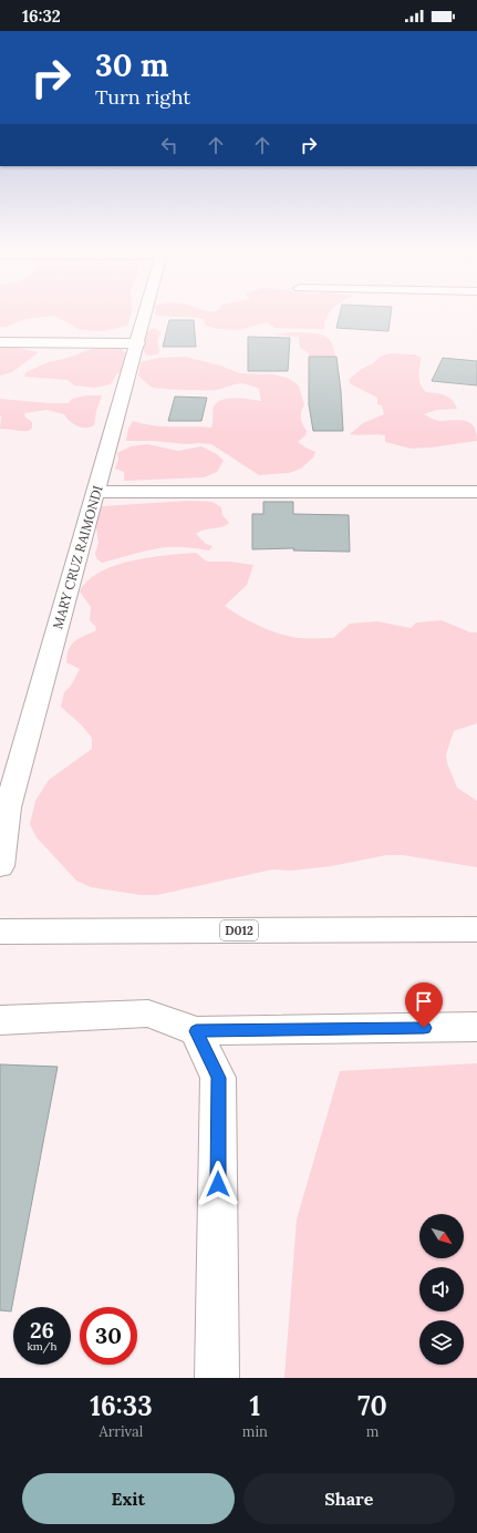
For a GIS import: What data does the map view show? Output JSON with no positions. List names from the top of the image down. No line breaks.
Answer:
{"streets":{"street":["MARY CRUZ RAIMONDI","D012"]},"north":"bottom right","page":{"status":"16:32","turn":["30 m","Turn right"],"speed":"26 km/h","limit":"30","eta":["16:33","Arrival","1","min","70","m"],"buttons":["Exit","Share"]}}
